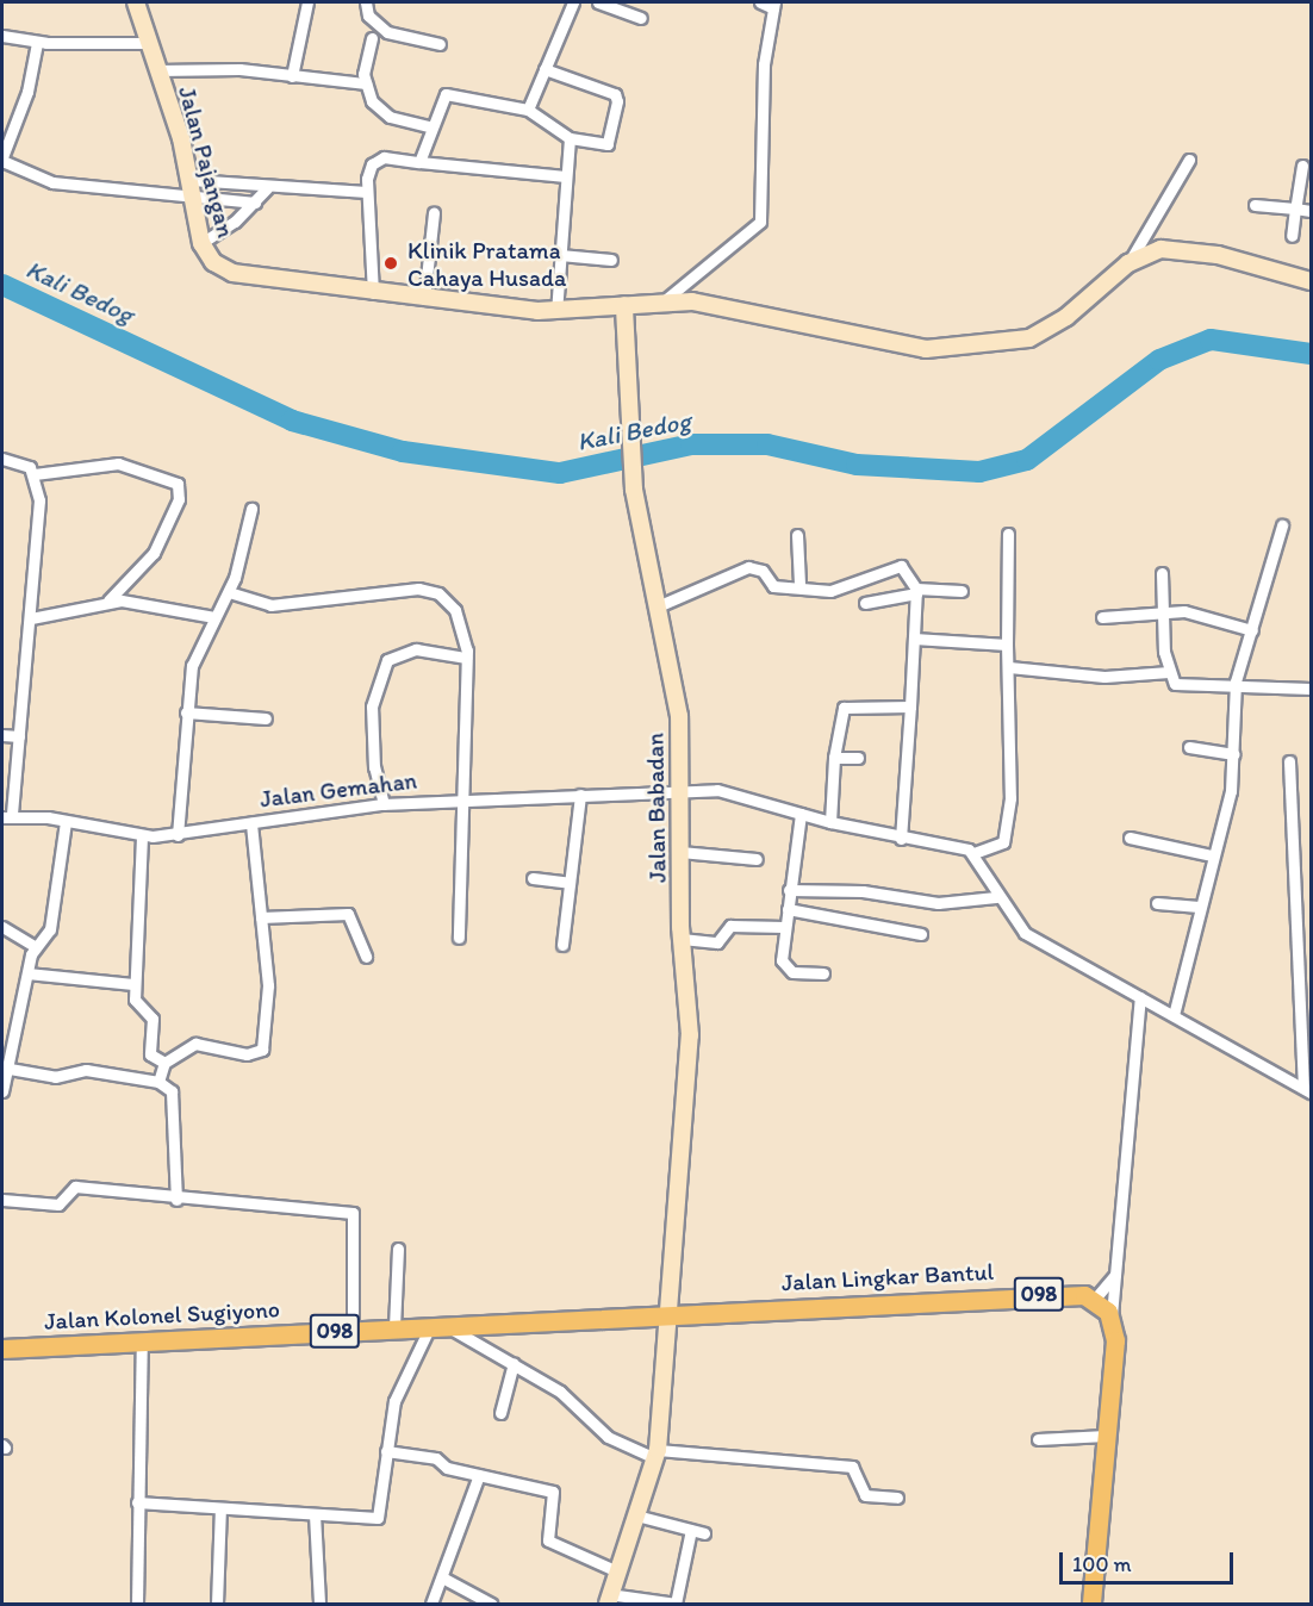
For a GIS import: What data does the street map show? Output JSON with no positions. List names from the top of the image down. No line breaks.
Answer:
{"streets":{"main road":["Jalan Pajangan","Jalan Babadan","Jalan Lingkar Bantul","098","Jalan Kolonel Sugiyono"],"street":["Jalan Gemahan"]},"crossings":[["Jalan Pajangan","Jalan Babadan"],["Jalan Gemahan","Jalan Babadan"],["Jalan Babadan","Jalan Lingkar Bantul"],["Jalan Babadan","Jalan Kolonel Sugiyono"],["Jalan Lingkar Bantul","098"],["Jalan Lingkar Bantul","Jalan Kolonel Sugiyono"]],"water":["Kali Bedog"],"places":["Klinik Pratama Cahaya Husada"],"scale_bar":"100 m"}
